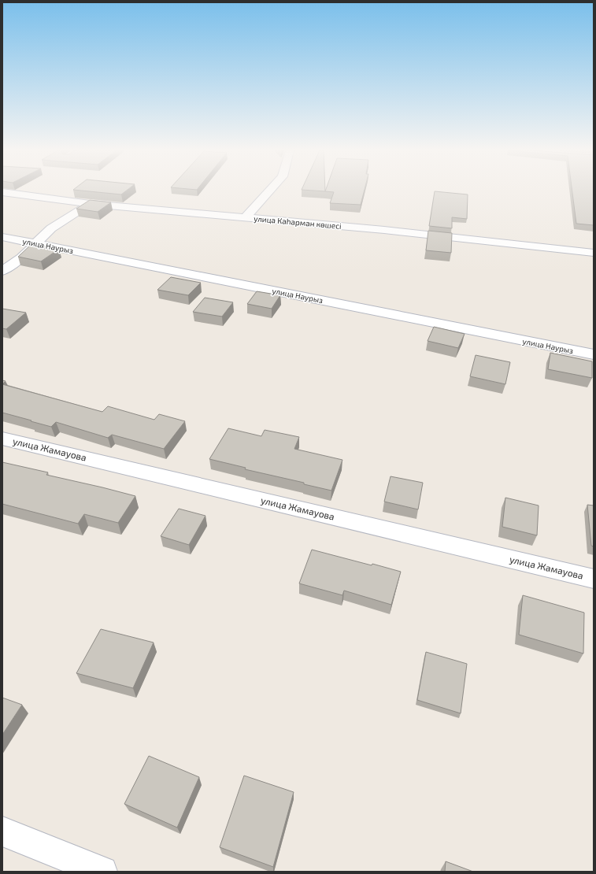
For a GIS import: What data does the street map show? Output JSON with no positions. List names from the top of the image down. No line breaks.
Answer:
{"streets":{"street":["улица Каһарман көшесі","улица Наурыз","улица Жамауова"]}}
